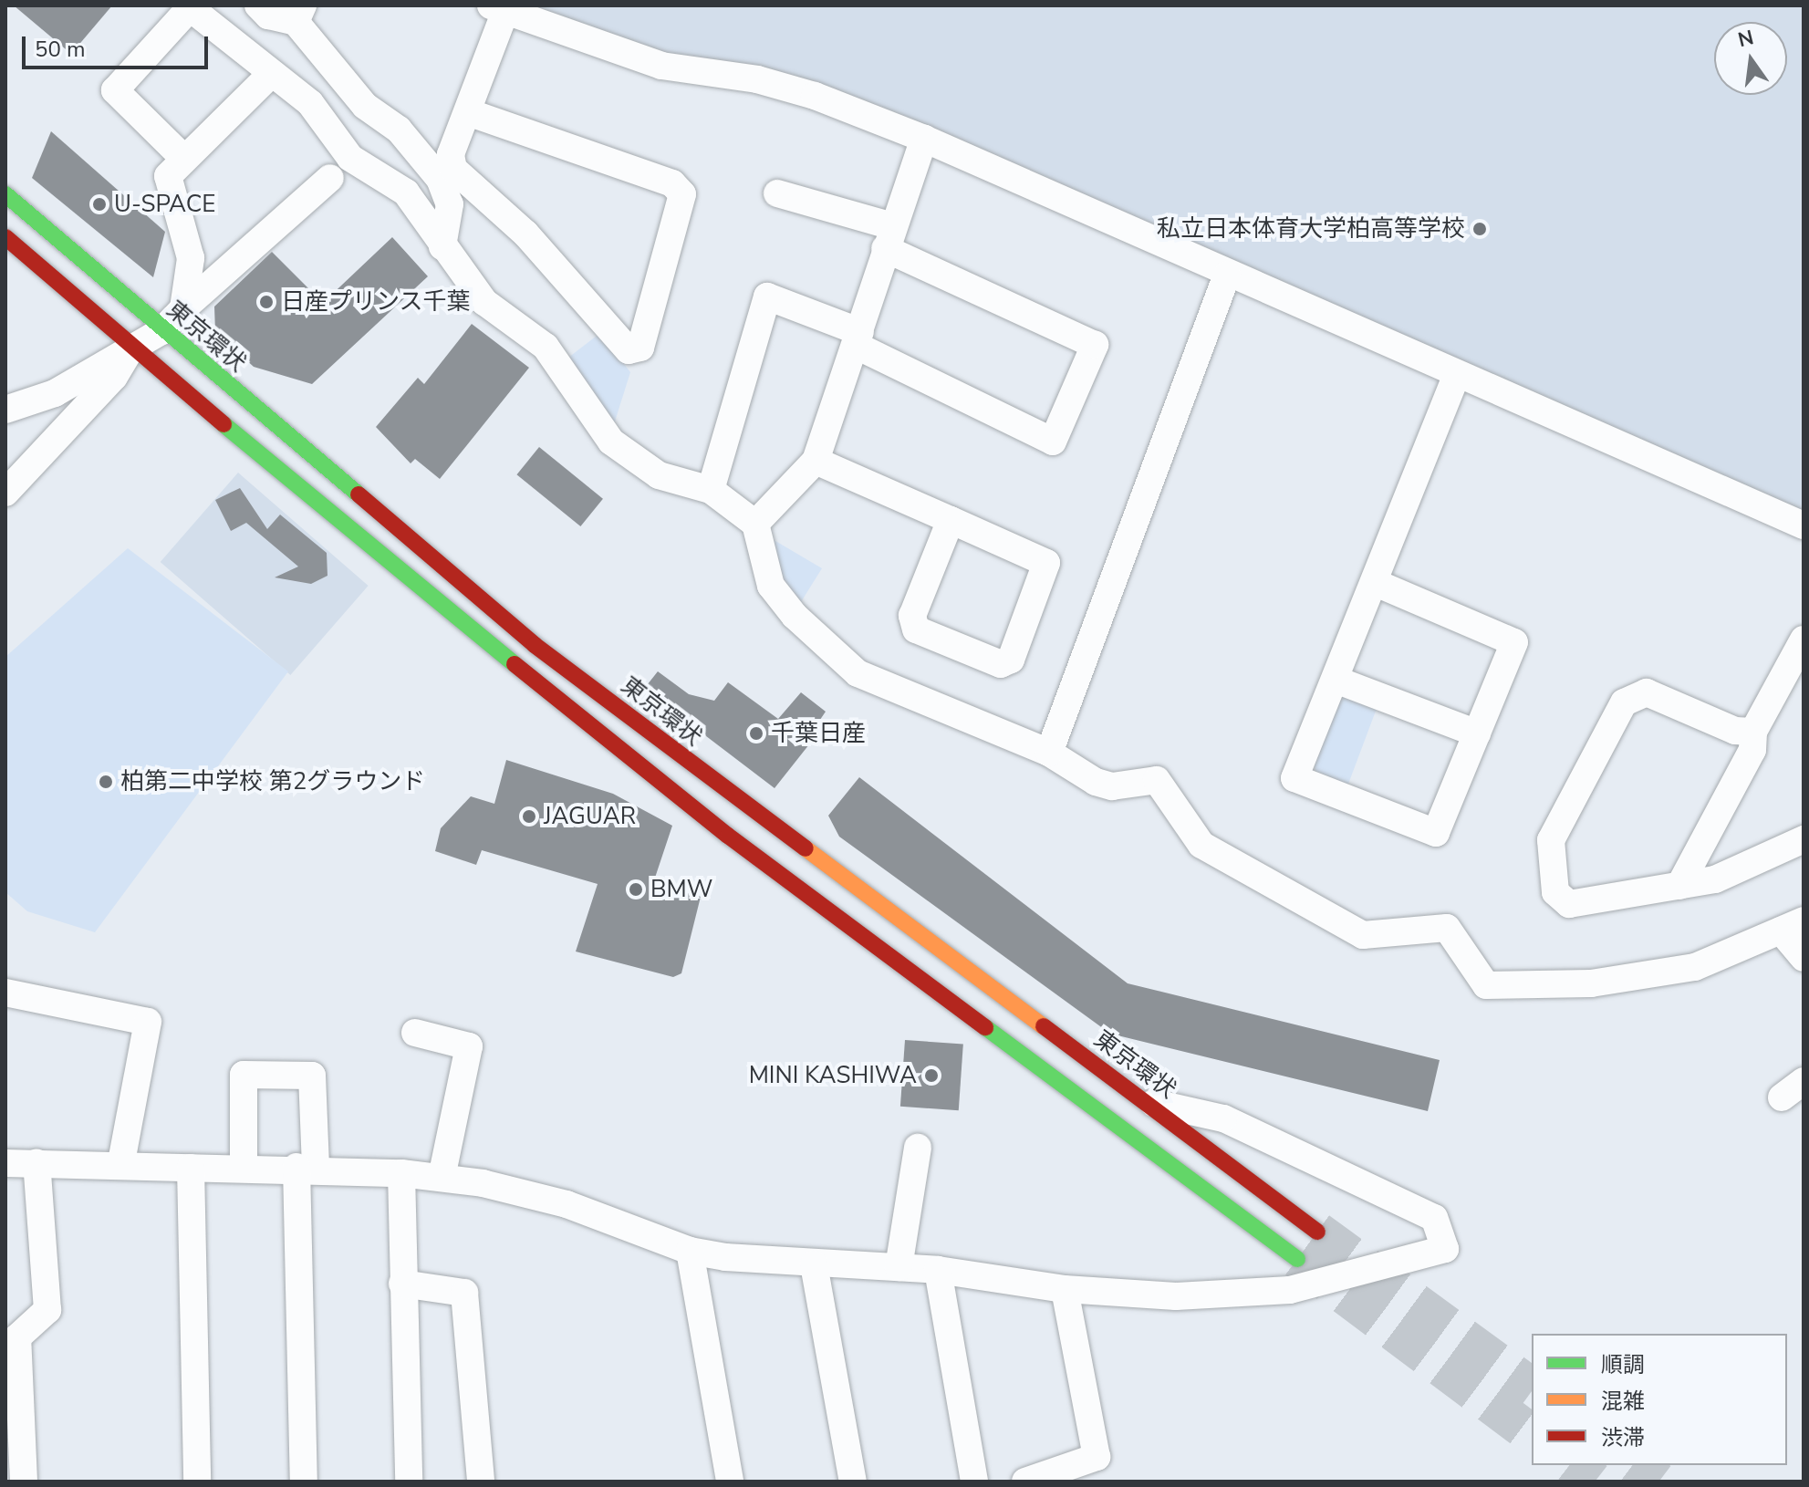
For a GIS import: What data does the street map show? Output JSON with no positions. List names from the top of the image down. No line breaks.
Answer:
{"streets":{"highway":["東京環状"]},"places":["U-SPACE","私立日本体育大学柏高等学校","日産プリンス千葉","千葉日産","柏第二中学校 第2グラウンド","JAGUAR","BMW","MINI KASHIWA"],"legend":["順調","混雑","渋滞"],"scale_bar":"50 m","north":"top"}
